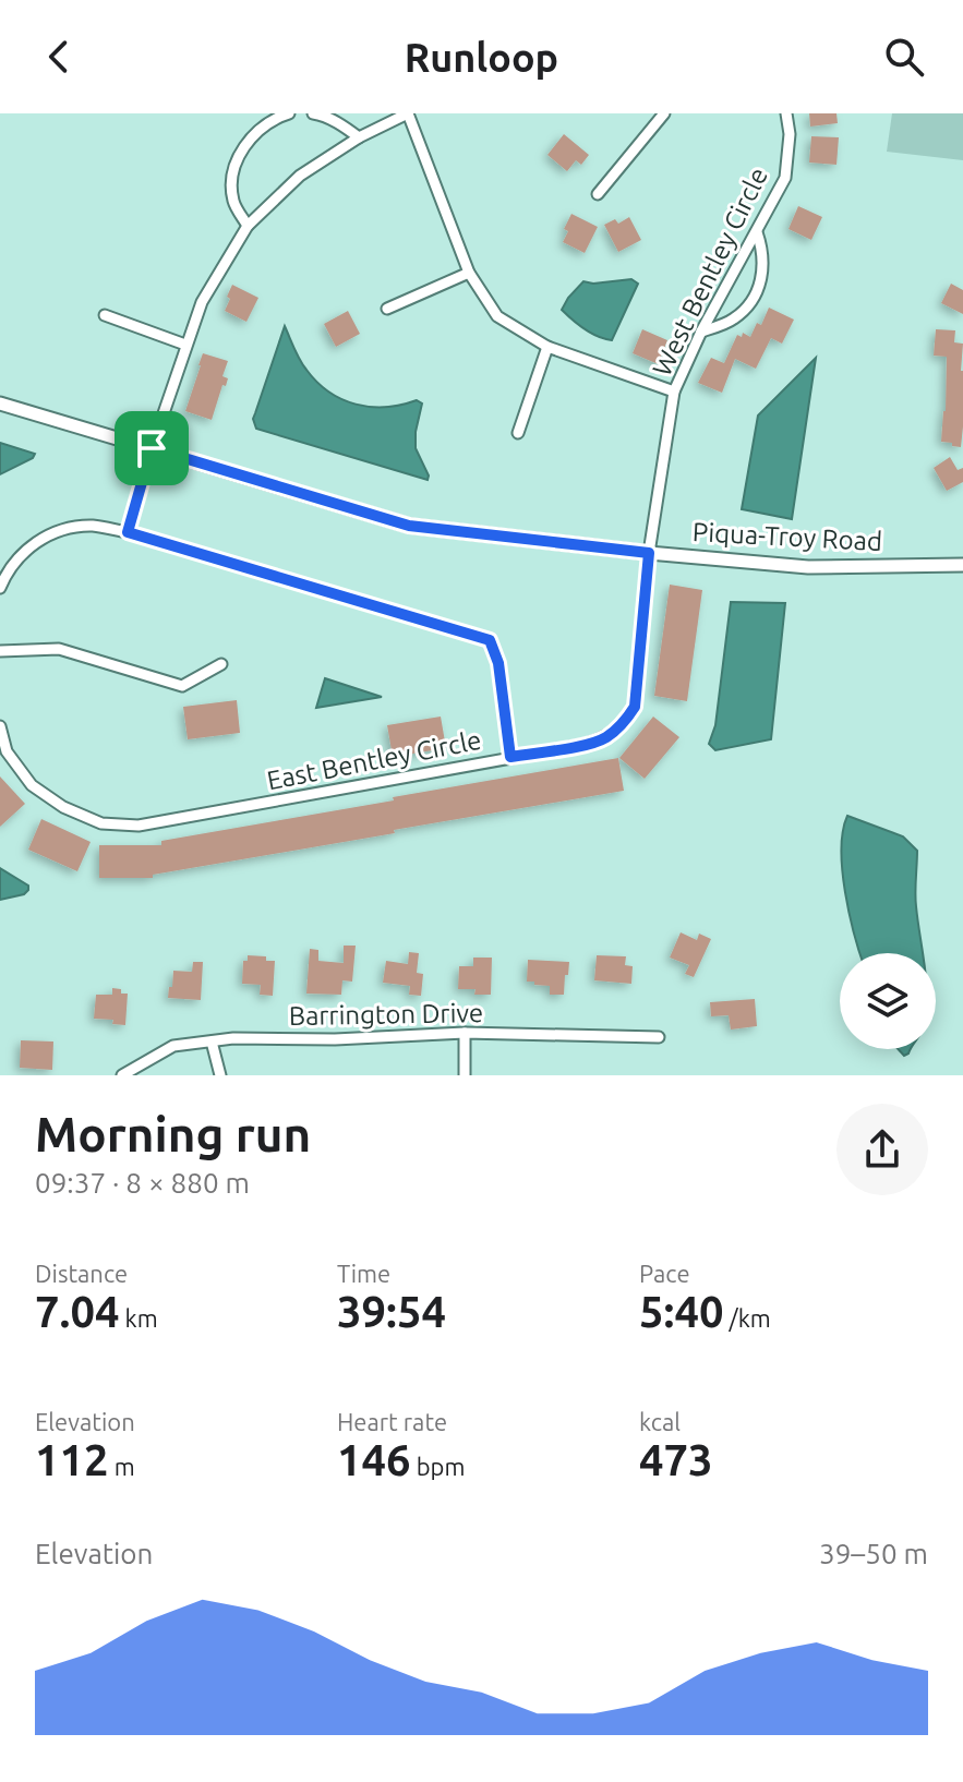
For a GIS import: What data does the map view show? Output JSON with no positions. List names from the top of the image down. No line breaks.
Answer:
{"streets":{"street":["West Bentley Circle","Piqua-Troy Road","East Bentley Circle","Barrington Drive"]},"crossings":[["West Bentley Circle","Piqua-Troy Road"],["West Bentley Circle","East Bentley Circle"],["Piqua-Troy Road","East Bentley Circle"]],"page":{"header":"Runloop","heading":["Morning run","09:37 · 8 × 880 m"],"stats":[["Distance","7.04 km"],["Time","39:54"],["Pace","5:40 /km"],["Elevation","112 m"],["Heart rate","146 bpm"],["kcal","473"]],"chart":["Elevation","39–50 m"]}}
